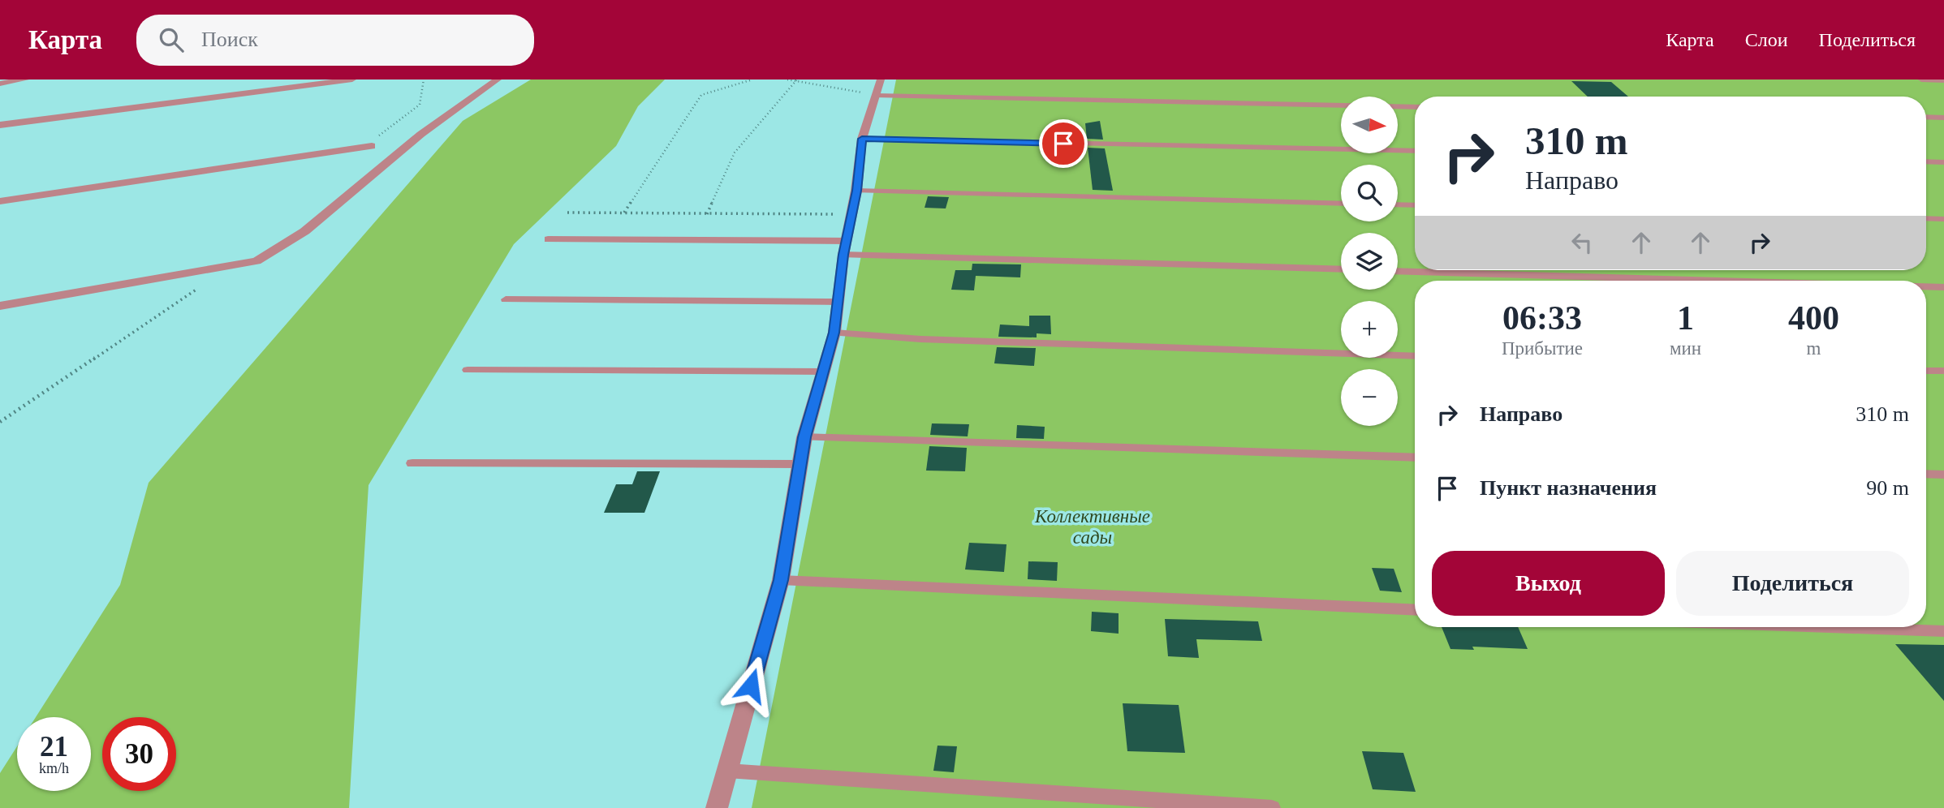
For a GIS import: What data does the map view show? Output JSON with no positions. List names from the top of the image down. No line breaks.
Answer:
{"parks":["Коллективные сады"],"north":"right","page":{"header":"Карта","search":"Поиск","nav":["Карта","Слои","Поделиться"],"map_buttons":["+","−"],"turn":["310 m","Направо"],"eta":["06:33","Прибытие","1","мин","400","m"],"list":[{"name":"Направо","value":"310 m"},{"name":"Пункт назначения","value":"90 m"}],"buttons":["Выход","Поделиться"],"speed":"21 km/h","limit":"30"}}
